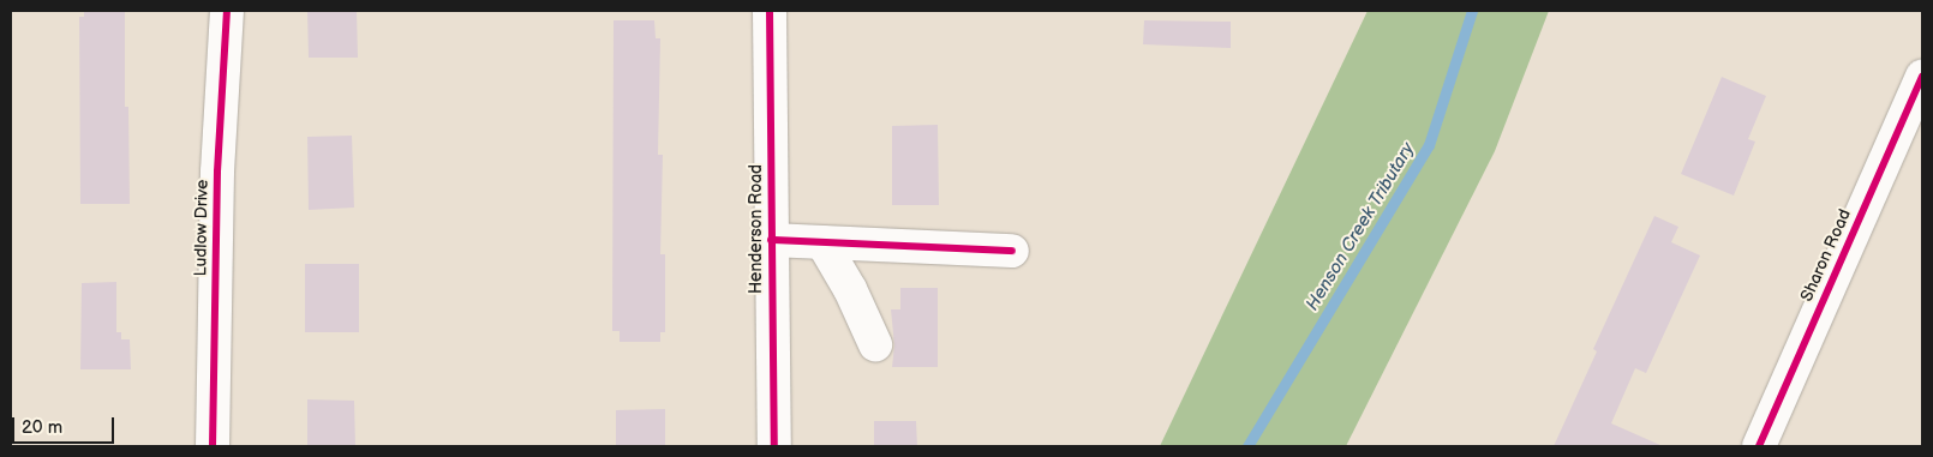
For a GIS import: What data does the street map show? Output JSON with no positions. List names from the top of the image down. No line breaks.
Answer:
{"streets":{"street":["Ludlow Drive","Henderson Road","Sharon Road"]},"water":["Henson Creek Tributary"],"scale_bar":"20 m"}
